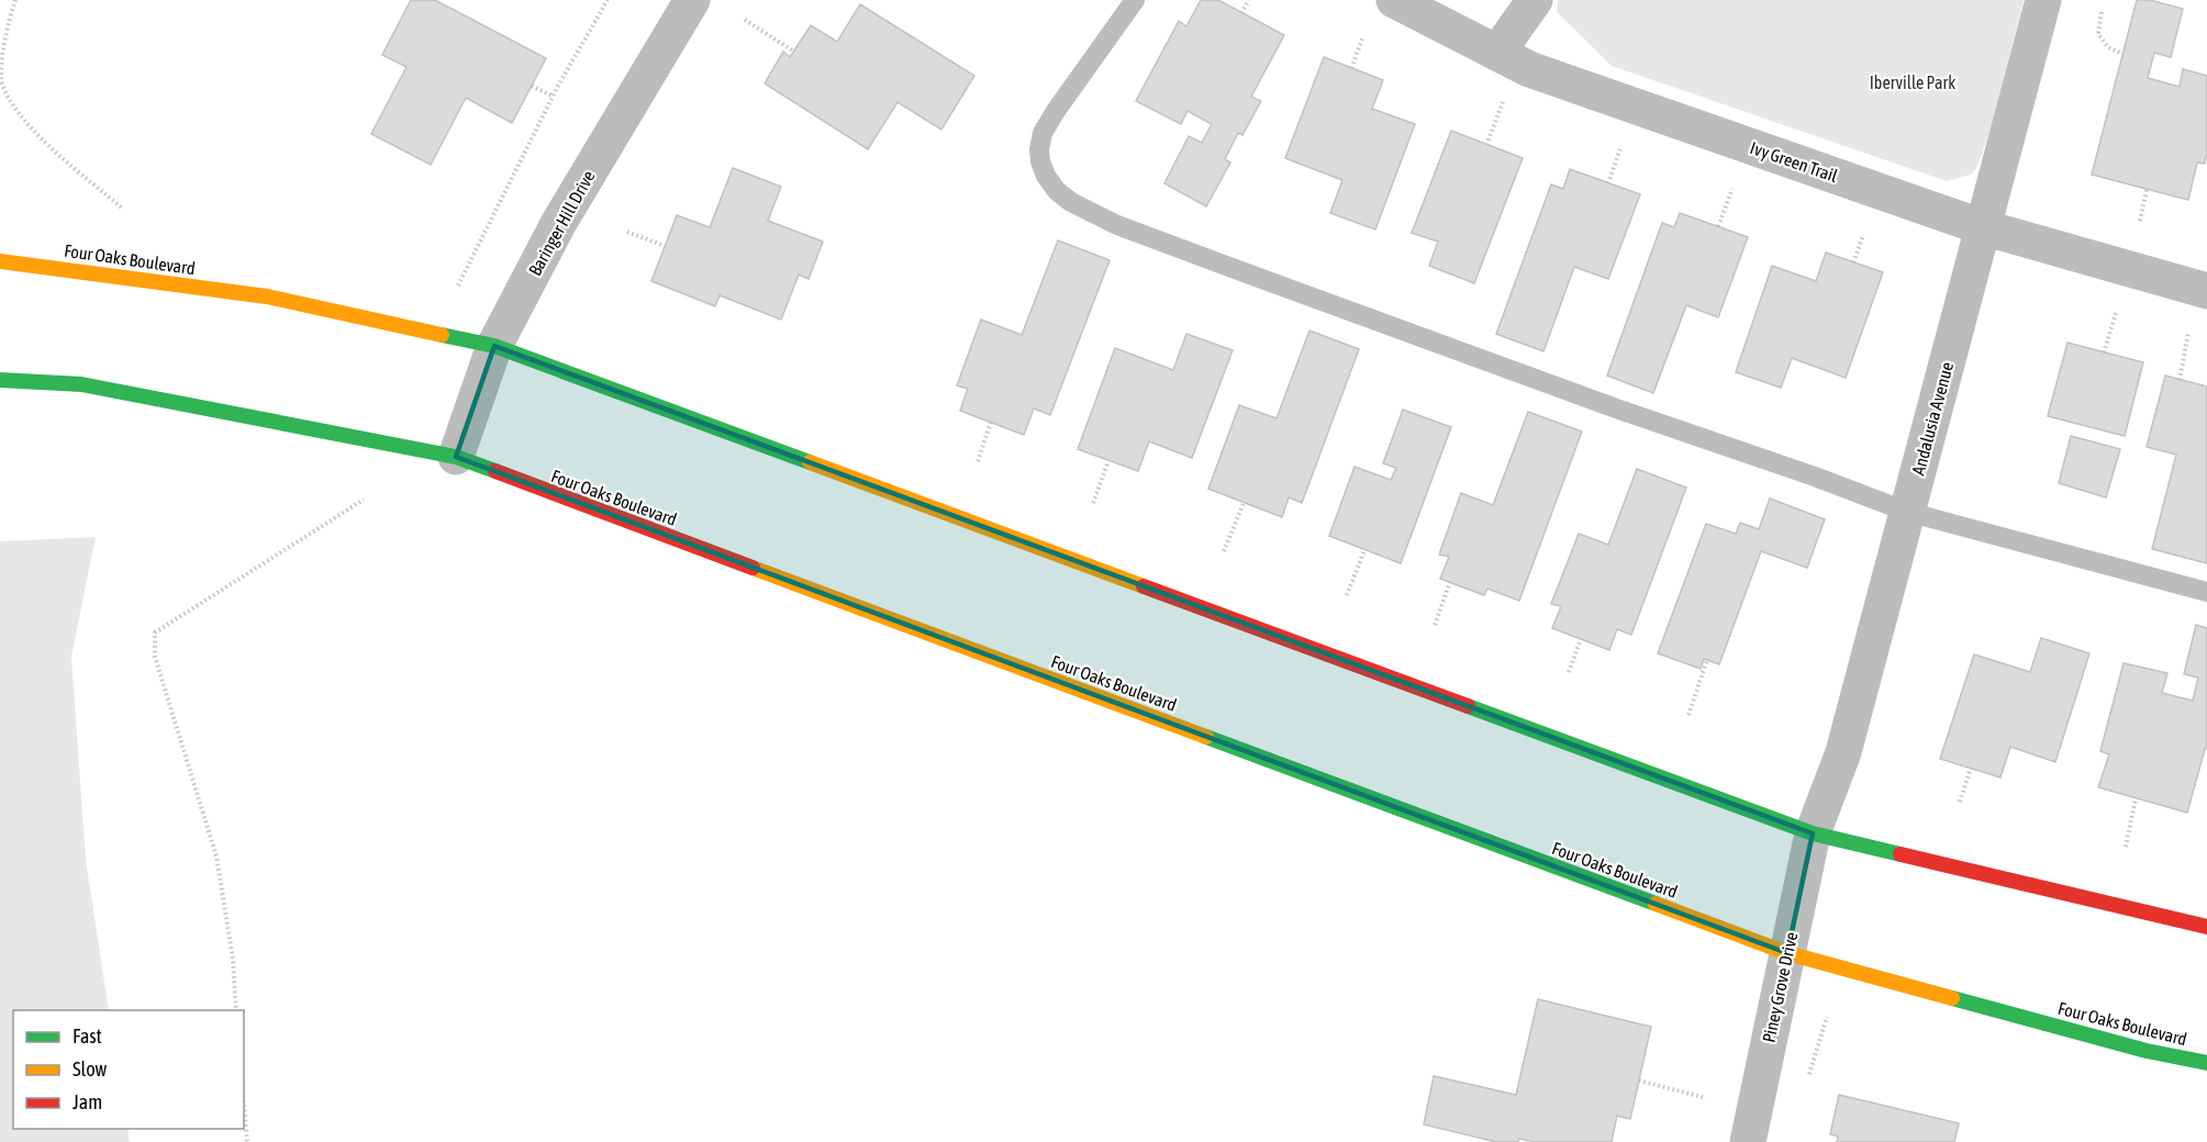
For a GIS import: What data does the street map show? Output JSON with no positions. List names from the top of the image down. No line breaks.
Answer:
{"streets":{"street":["Ivy Green Trail","Baringer Hill Drive","Four Oaks Boulevard","Andalusia Avenue","Piney Grove Drive"]},"crossings":[["Ivy Green Trail","Andalusia Avenue"],["Baringer Hill Drive","Four Oaks Boulevard"],["Four Oaks Boulevard","Andalusia Avenue"],["Four Oaks Boulevard","Piney Grove Drive"],["Andalusia Avenue","Piney Grove Drive"]],"parks":["Iberville Park"],"legend":["Fast","Slow","Jam"]}
